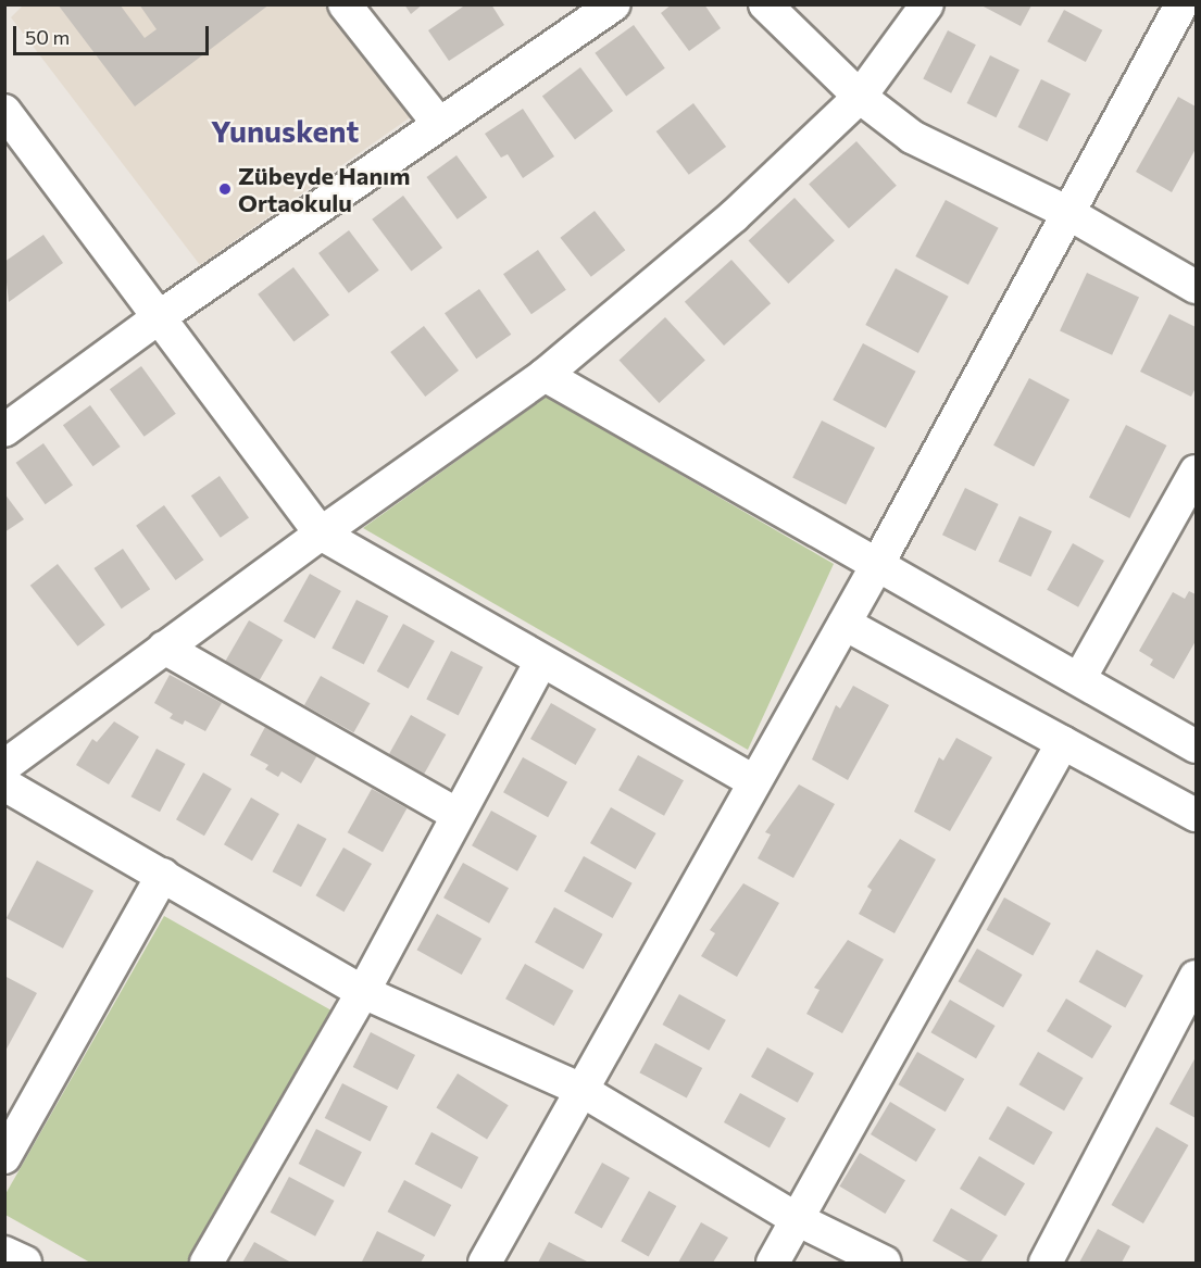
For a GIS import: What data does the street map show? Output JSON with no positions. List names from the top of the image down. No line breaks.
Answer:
{"districts":["Yunuskent"],"places":["Zübeyde Hanım Ortaokulu"],"scale_bar":"50 m"}
